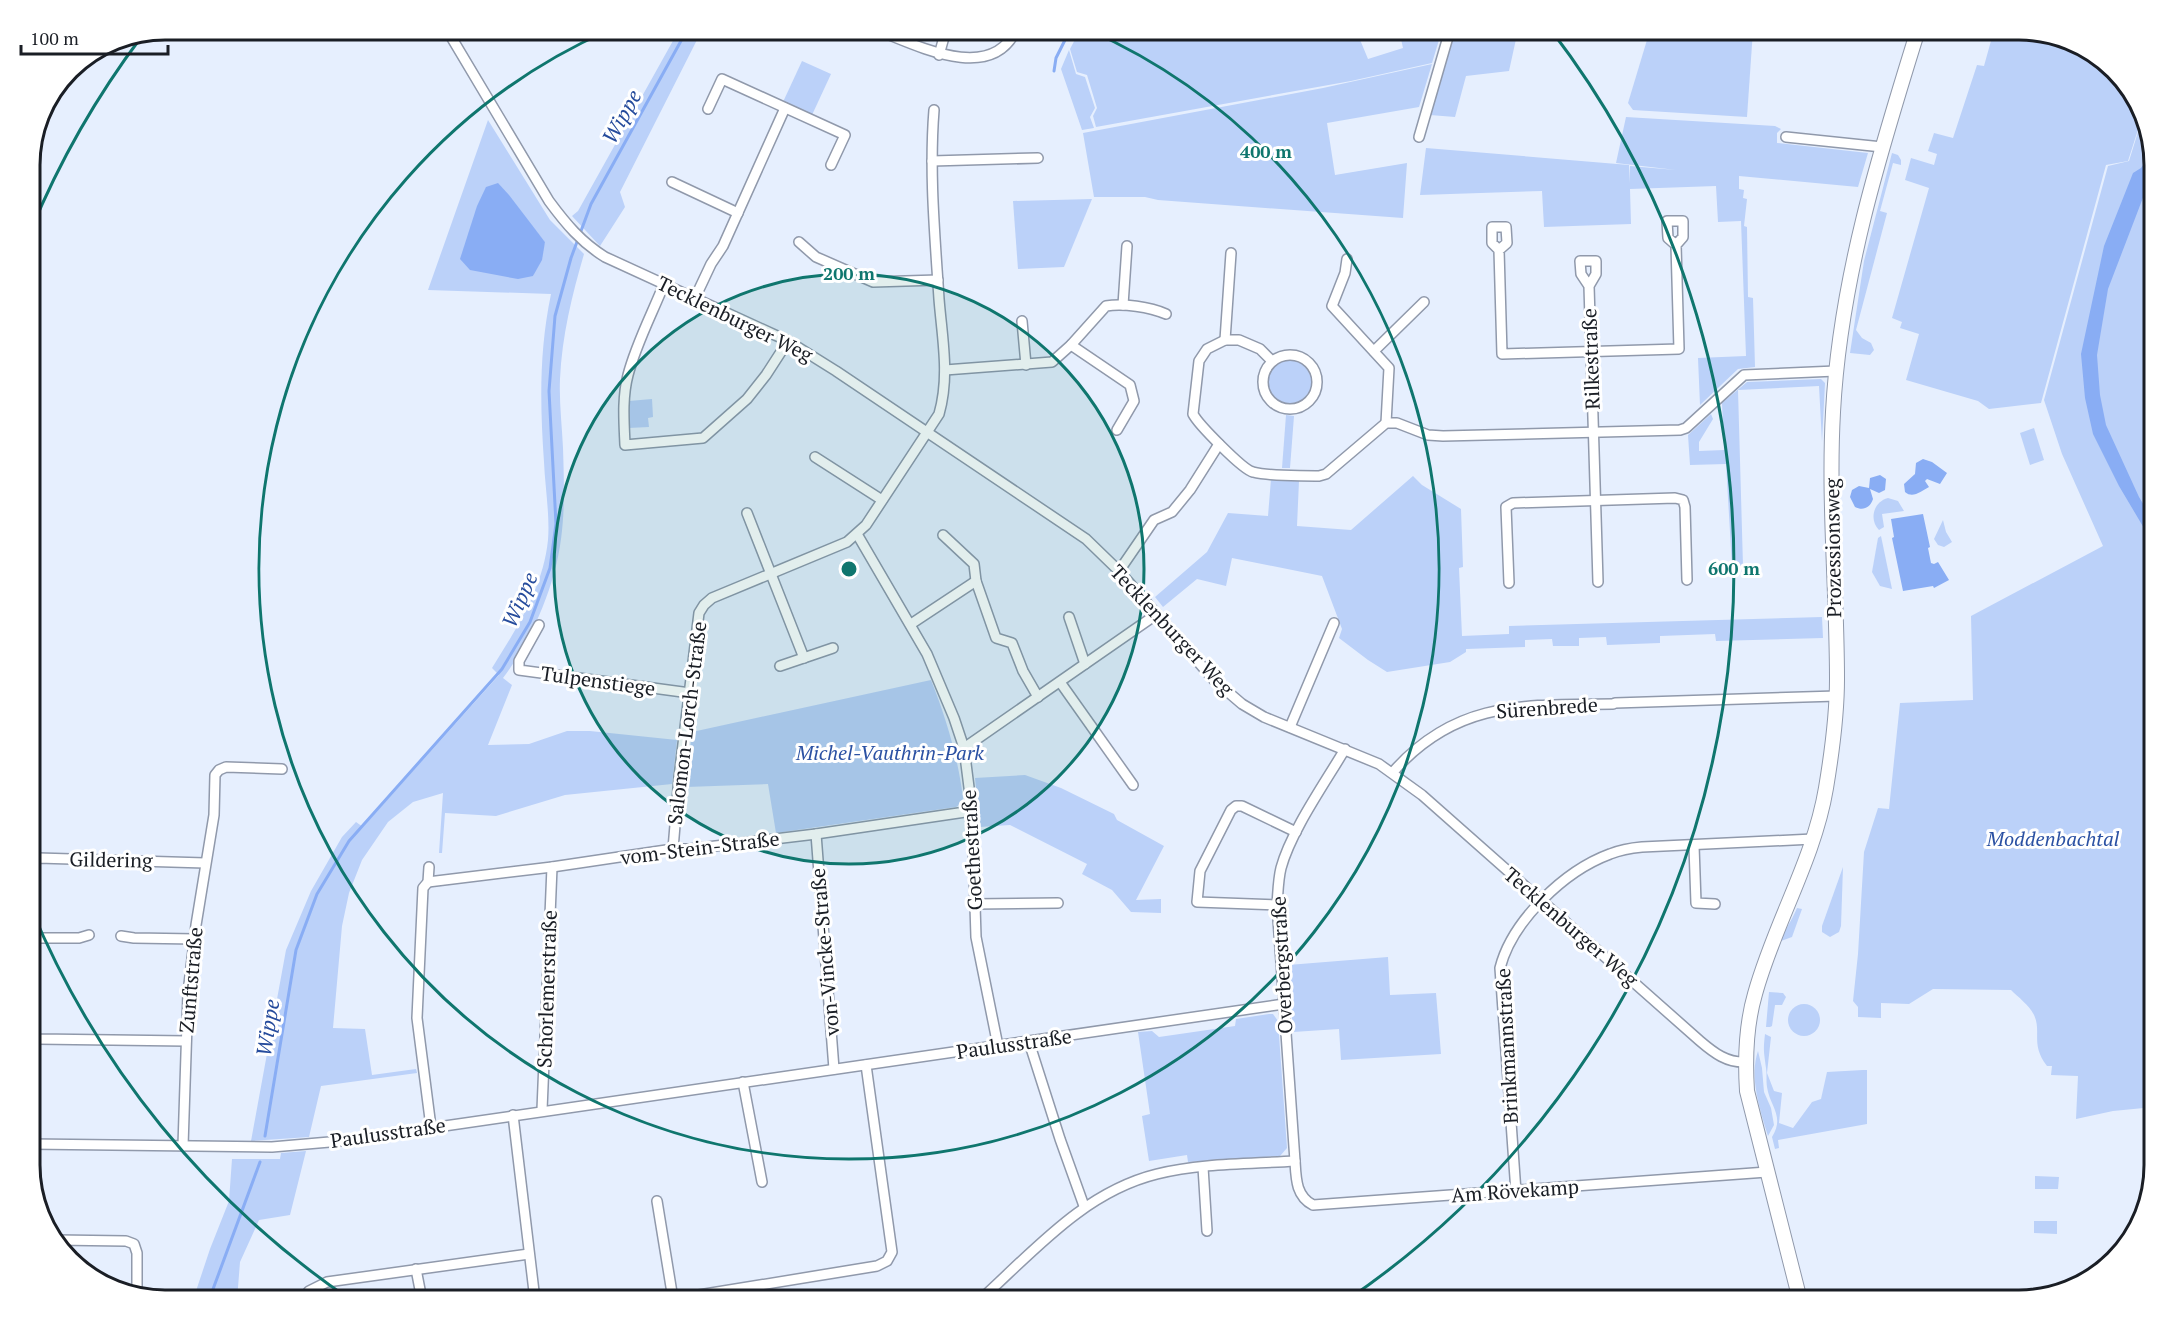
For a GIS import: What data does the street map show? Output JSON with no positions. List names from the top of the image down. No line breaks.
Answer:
{"streets":{"street":["Tecklenburger Weg","Rilkestraße","Prozessionsweg","Tulpenstiege","Sürenbrede","Salomon-Lorch-Straße","vom-Stein-Straße","Goethestraße","Gildering","von-Vincke-Straße","Overbergstraße","Zunftstraße","Schorlemerstraße","Paulusstraße","Brinkmannstraße","Am Rövekamp"]},"crossings":[["Tecklenburger Weg","Prozessionsweg"],["Tecklenburger Weg","Sürenbrede"],["Tecklenburger Weg","Salomon-Lorch-Straße"],["Tecklenburger Weg","Overbergstraße"],["Tecklenburger Weg","Brinkmannstraße"],["Prozessionsweg","Sürenbrede"],["Prozessionsweg","Brinkmannstraße"],["Tulpenstiege","Salomon-Lorch-Straße"],["Salomon-Lorch-Straße","vom-Stein-Straße"],["Salomon-Lorch-Straße","Goethestraße"],["vom-Stein-Straße","Goethestraße"],["vom-Stein-Straße","von-Vincke-Straße"],["vom-Stein-Straße","Schorlemerstraße"],["Goethestraße","Paulusstraße"],["Gildering","Zunftstraße"],["von-Vincke-Straße","Paulusstraße"],["Overbergstraße","Paulusstraße"],["Overbergstraße","Am Rövekamp"],["Zunftstraße","Paulusstraße"],["Schorlemerstraße","Paulusstraße"],["Brinkmannstraße","Am Rövekamp"]],"water":["Wippe"],"parks":["Michel-Vauthrin-Park","Moddenbachtal"],"scale_bar":"100 m","rings":["400 m","200 m","600 m"]}
